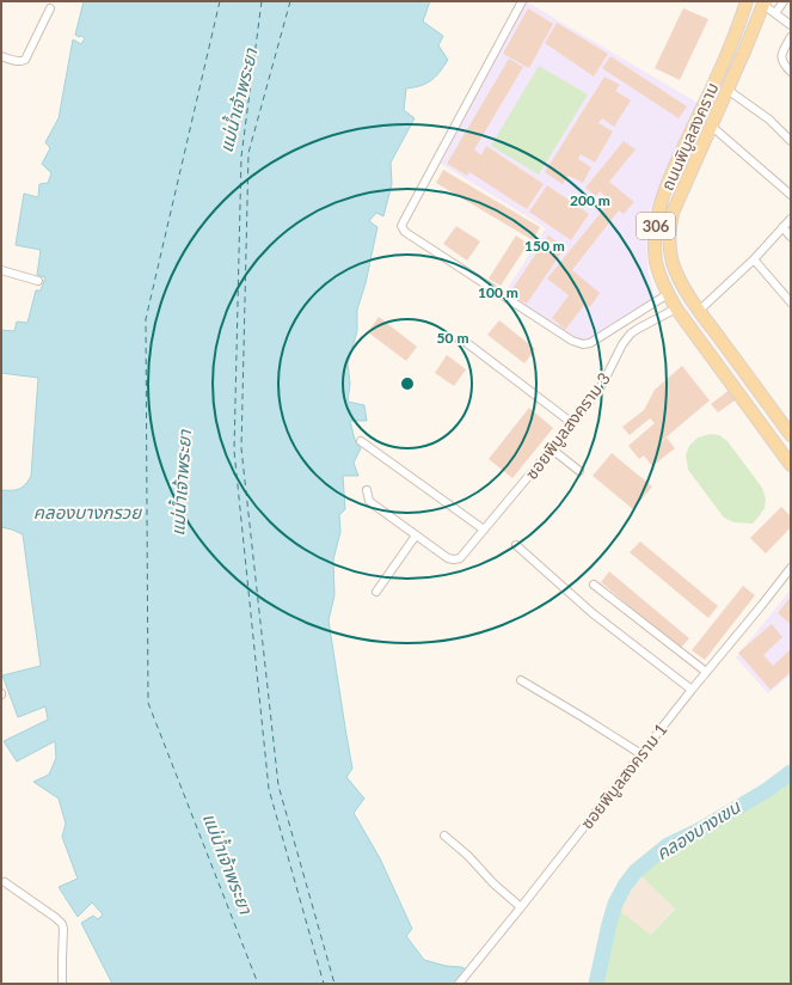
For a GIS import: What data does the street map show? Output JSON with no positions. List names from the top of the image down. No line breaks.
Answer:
{"streets":{"main road":["ถนนพิบูลสงคราม","306"],"street":["ซอยพิบูลสงคราม 3","ซอยพิบูลสงคราม 1"]},"crossings":[["ถนนพิบูลสงคราม","ซอยพิบูลสงคราม 3"]],"water":["แม่น้ำเจ้าพระยา","คลองบางกรวย","คลองบางเขน"],"rings":["200 m","150 m","100 m","50 m"]}
